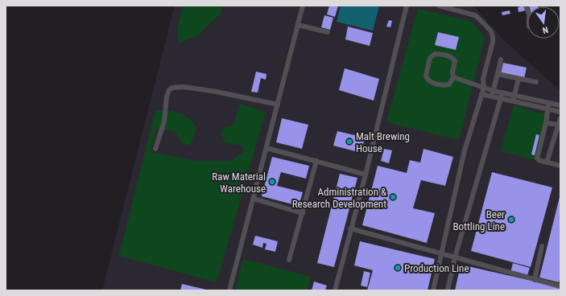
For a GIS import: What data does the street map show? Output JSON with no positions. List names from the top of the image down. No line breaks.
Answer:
{"places":["Malt Brewing House","Raw Material Warehouse","Administration & Research Development","Beer Bottling Line","Production Line"],"north":"bottom"}
